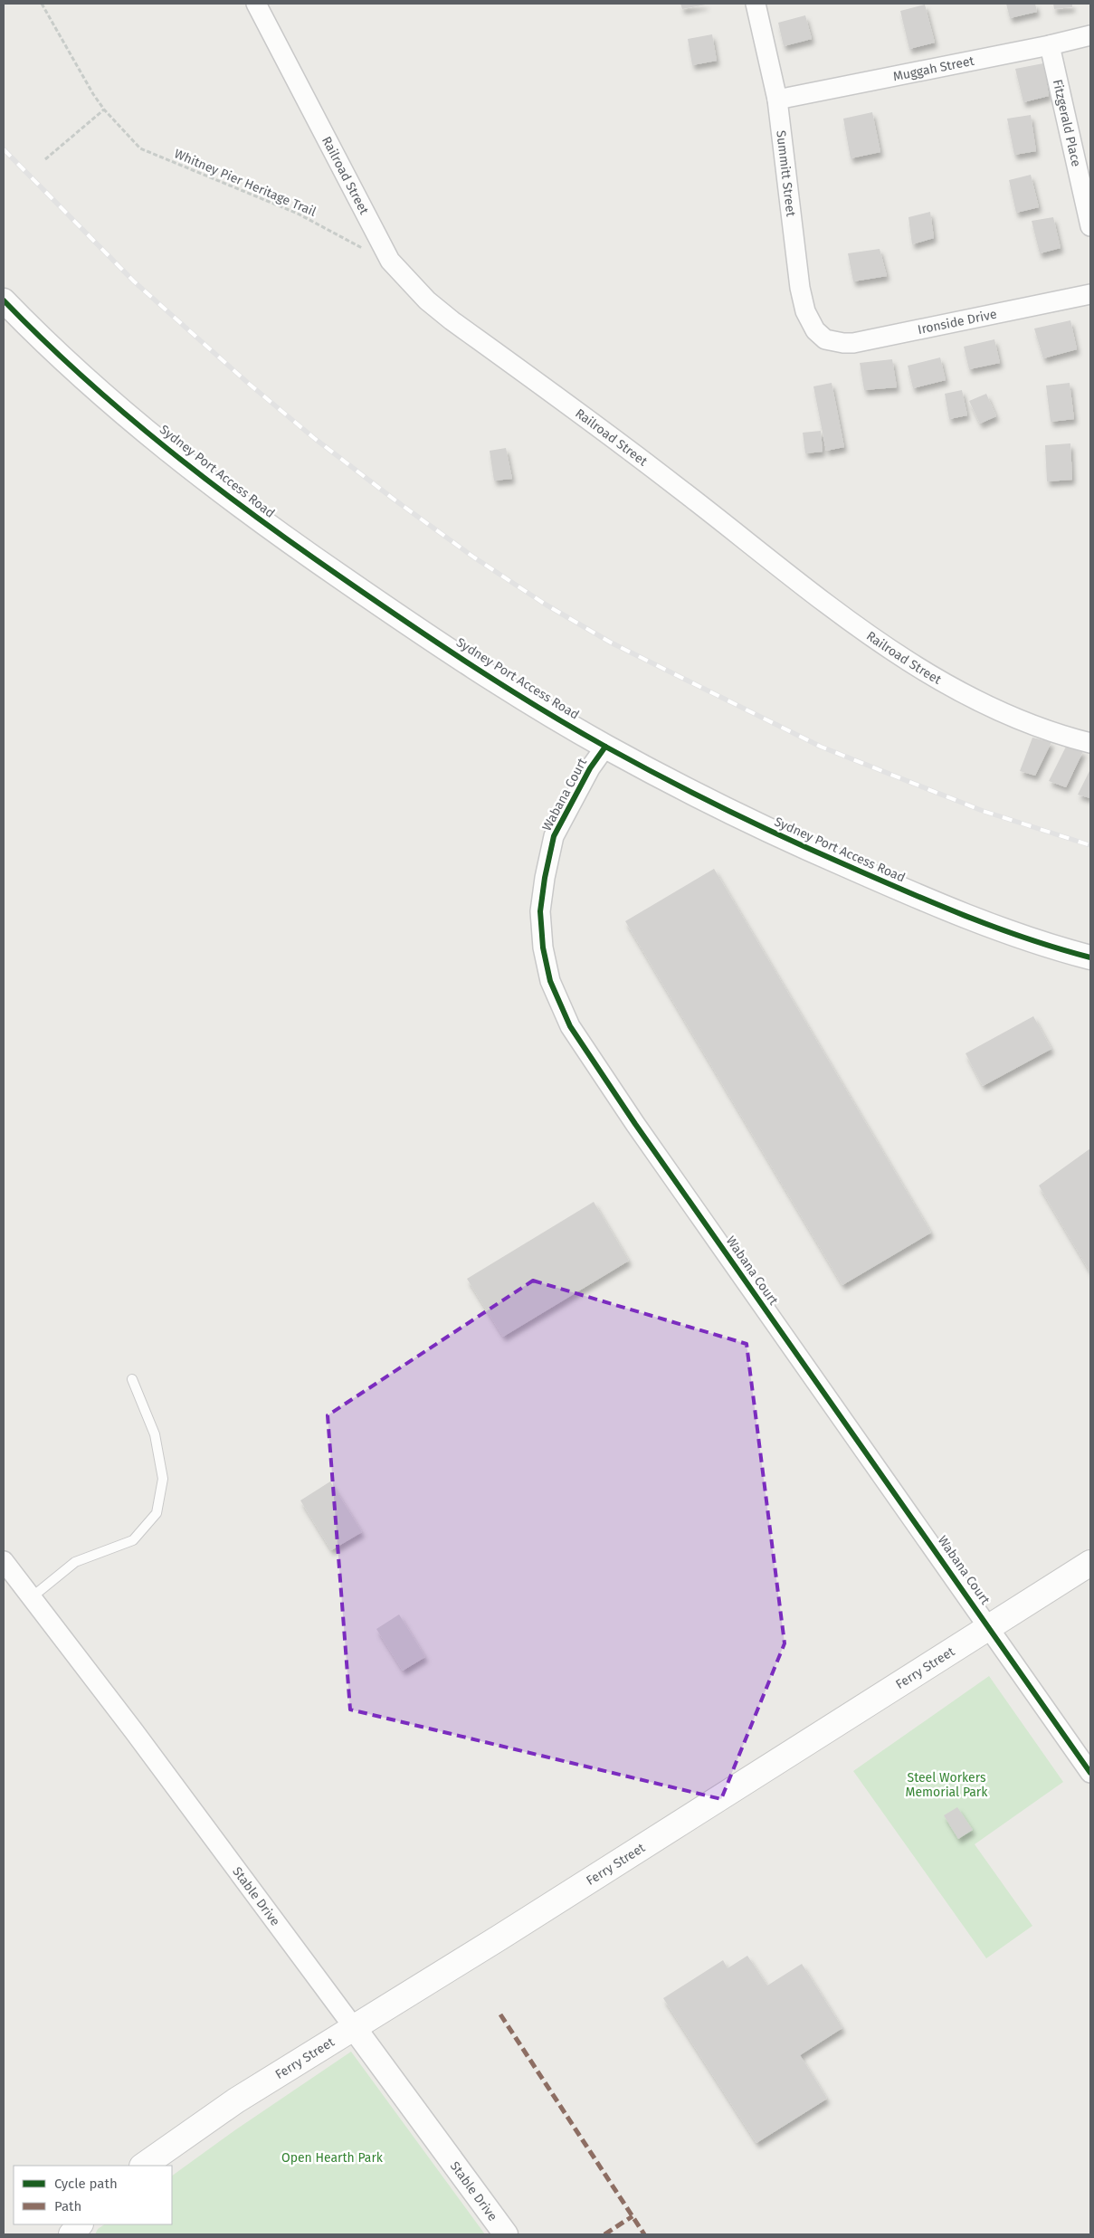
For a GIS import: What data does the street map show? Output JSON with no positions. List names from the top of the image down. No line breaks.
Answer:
{"streets":{"main road":["Ferry Street"],"street":["Muggah Street","Fitzgerald Place","Summitt Street","Railroad Street","Ironside Drive","Sydney Port Access Road","Wabana Court","Stable Drive"],"path":["Whitney Pier Heritage Trail"]},"crossings":[["Muggah Street","Fitzgerald Place"],["Muggah Street","Summitt Street"],["Summitt Street","Ironside Drive"],["Railroad Street","Whitney Pier Heritage Trail"],["Sydney Port Access Road","Wabana Court"],["Wabana Court","Ferry Street"],["Ferry Street","Stable Drive"]],"parks":["Steel Workers Memorial Park","Open Hearth Park"],"legend":["Cycle path","Path"]}
